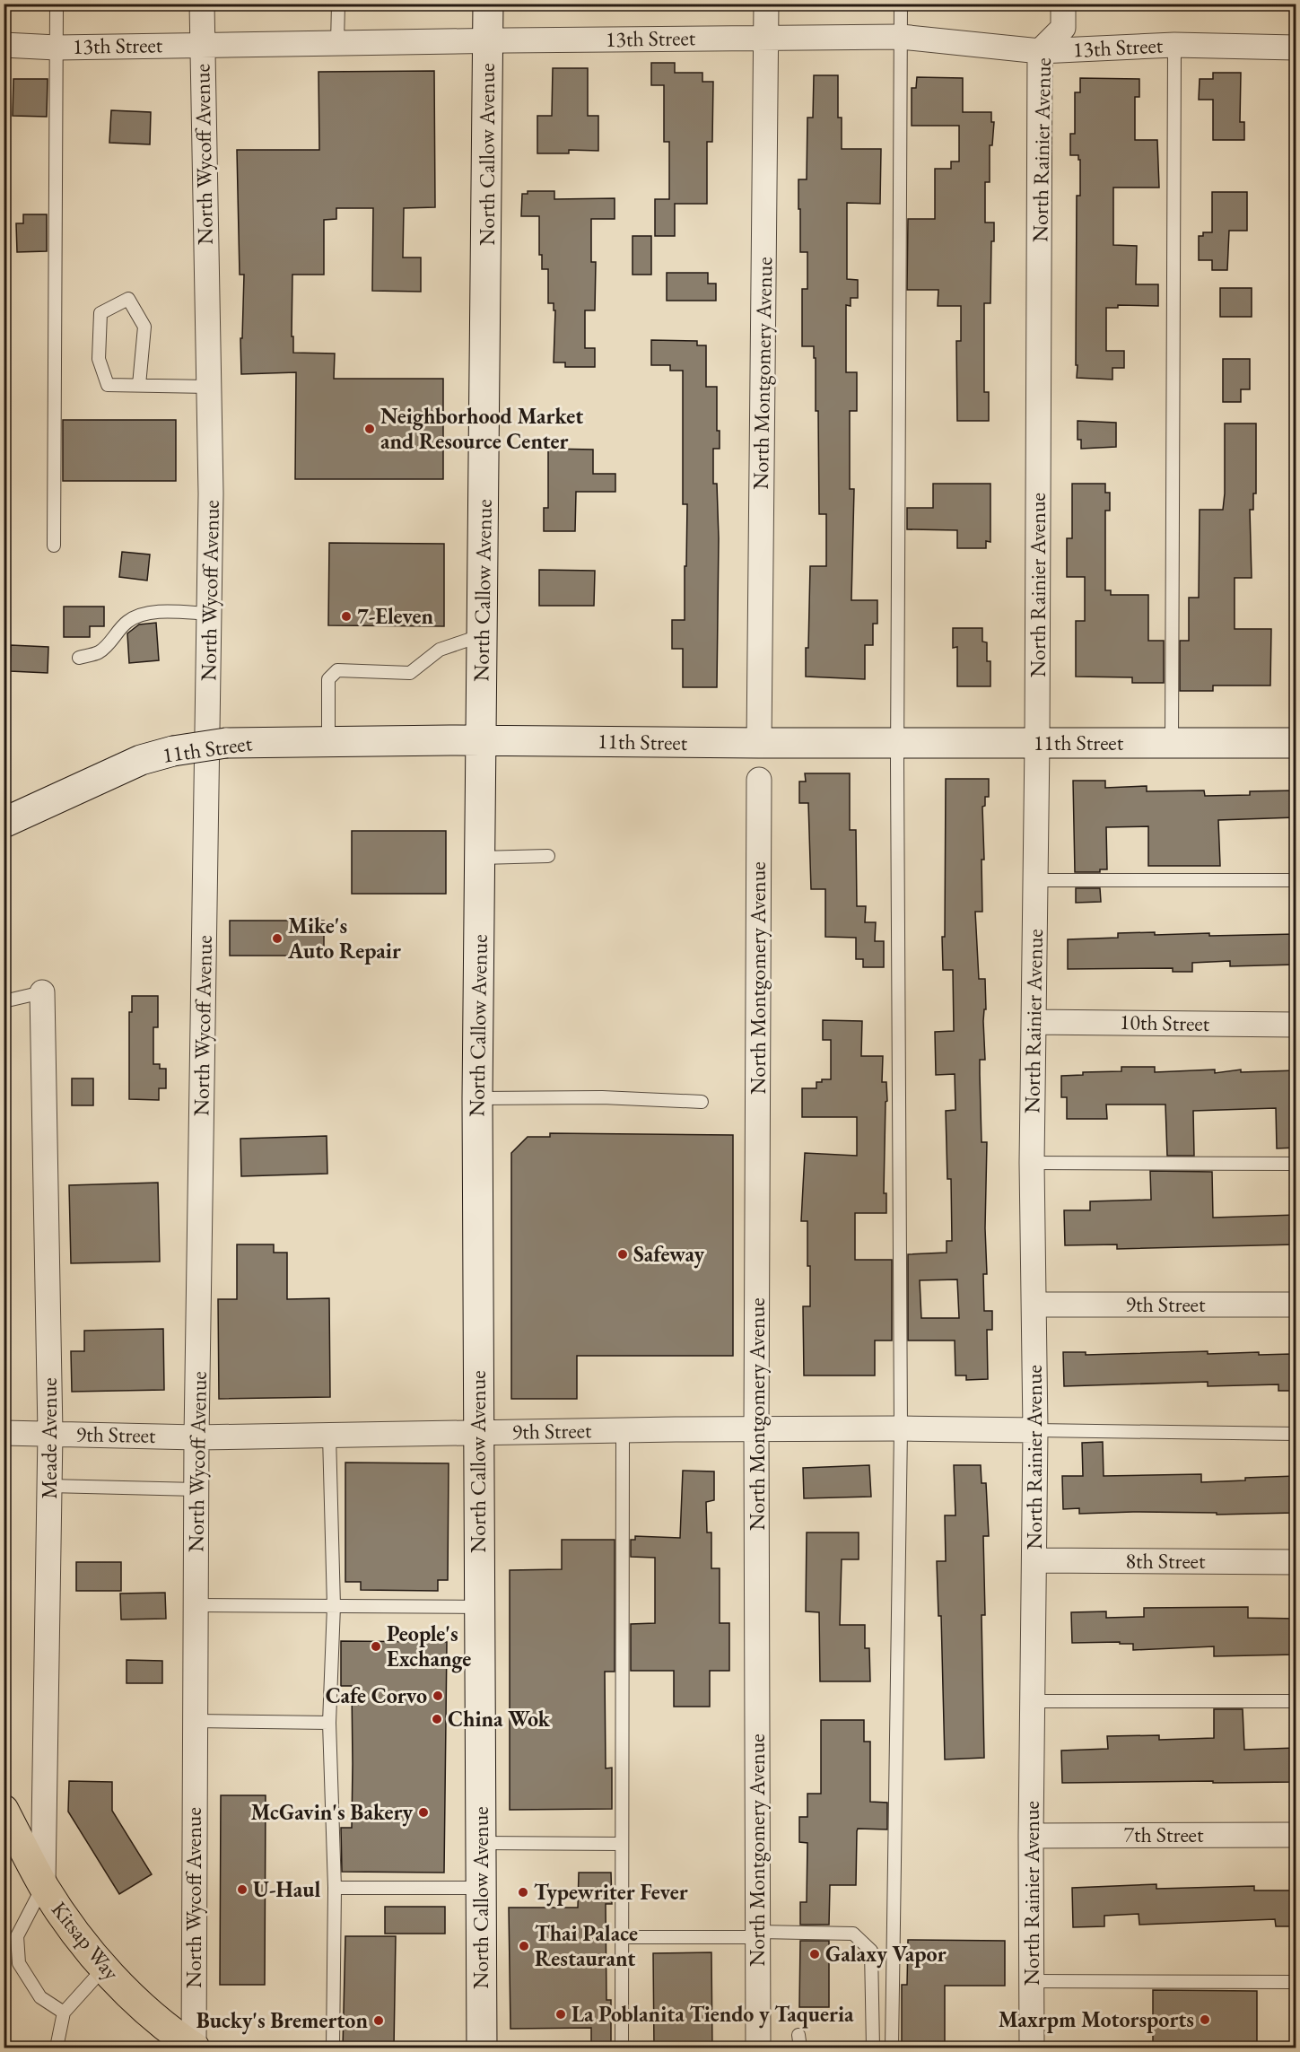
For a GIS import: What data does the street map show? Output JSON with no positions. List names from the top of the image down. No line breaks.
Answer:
{"streets":{"main road":["Kitsap Way"],"street":["13th Street","North Rainier Avenue","North Wycoff Avenue","North Callow Avenue","North Montgomery Avenue","11th Street","10th Street","9th Street","Meade Avenue","8th Street","7th Street"]},"crossings":[["13th Street","North Rainier Avenue"],["13th Street","North Wycoff Avenue"],["13th Street","North Callow Avenue"],["13th Street","North Montgomery Avenue"],["North Rainier Avenue","11th Street"],["North Rainier Avenue","10th Street"],["North Rainier Avenue","9th Street"],["North Rainier Avenue","8th Street"],["North Rainier Avenue","7th Street"],["North Wycoff Avenue","9th Street"],["North Wycoff Avenue","Kitsap Way"],["North Callow Avenue","11th Street"],["North Callow Avenue","9th Street"],["North Montgomery Avenue","11th Street"],["North Montgomery Avenue","9th Street"],["9th Street","Meade Avenue"],["Meade Avenue","Kitsap Way"]],"places":["Neighborhood Market and Resource Center","7-Eleven","Mike's Auto Repair","Safeway","People's Exchange","Cafe Corvo","China Wok","McGavin's Bakery","U-Haul","Typewriter Fever","Thai Palace Restaurant","Galaxy Vapor","La Poblanita Tiendo y Taqueria","Maxrpm Motorsports","Bucky's Bremerton"]}
